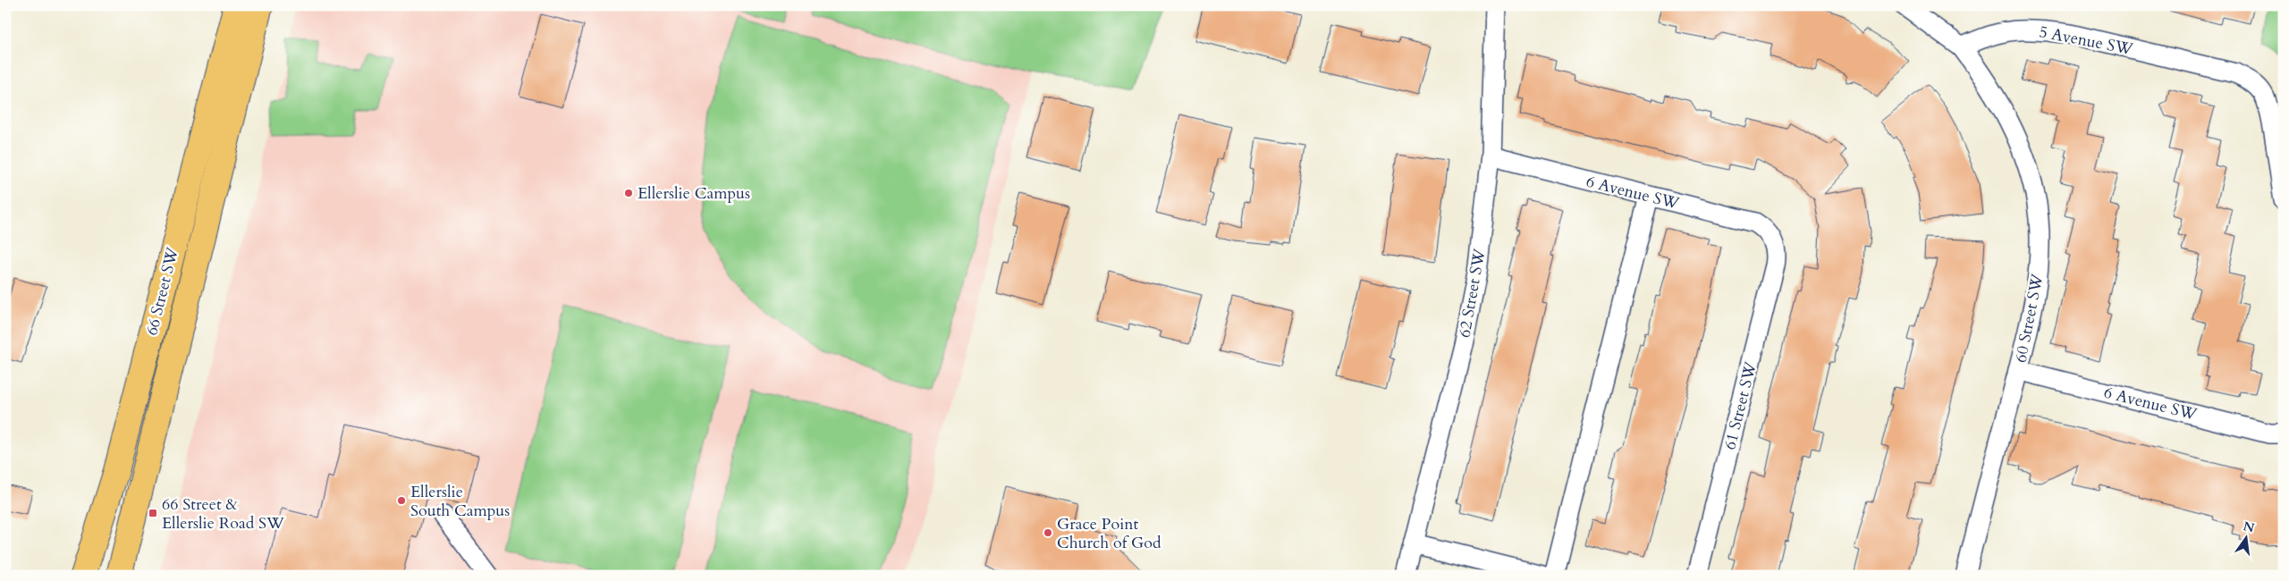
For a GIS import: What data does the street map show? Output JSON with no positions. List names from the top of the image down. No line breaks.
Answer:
{"streets":{"main road":["66 Street SW"],"street":["5 Avenue SW","6 Avenue SW","62 Street SW","60 Street SW","61 Street SW"]},"crossings":[["5 Avenue SW","60 Street SW"],["6 Avenue SW","62 Street SW"],["6 Avenue SW","60 Street SW"],["6 Avenue SW","61 Street SW"]],"places":{"other":["Ellerslie Campus","Ellerslie South Campus","Grace Point Church of God"],"transit":["66 Street & Ellerslie Road SW"]},"north":"top"}
